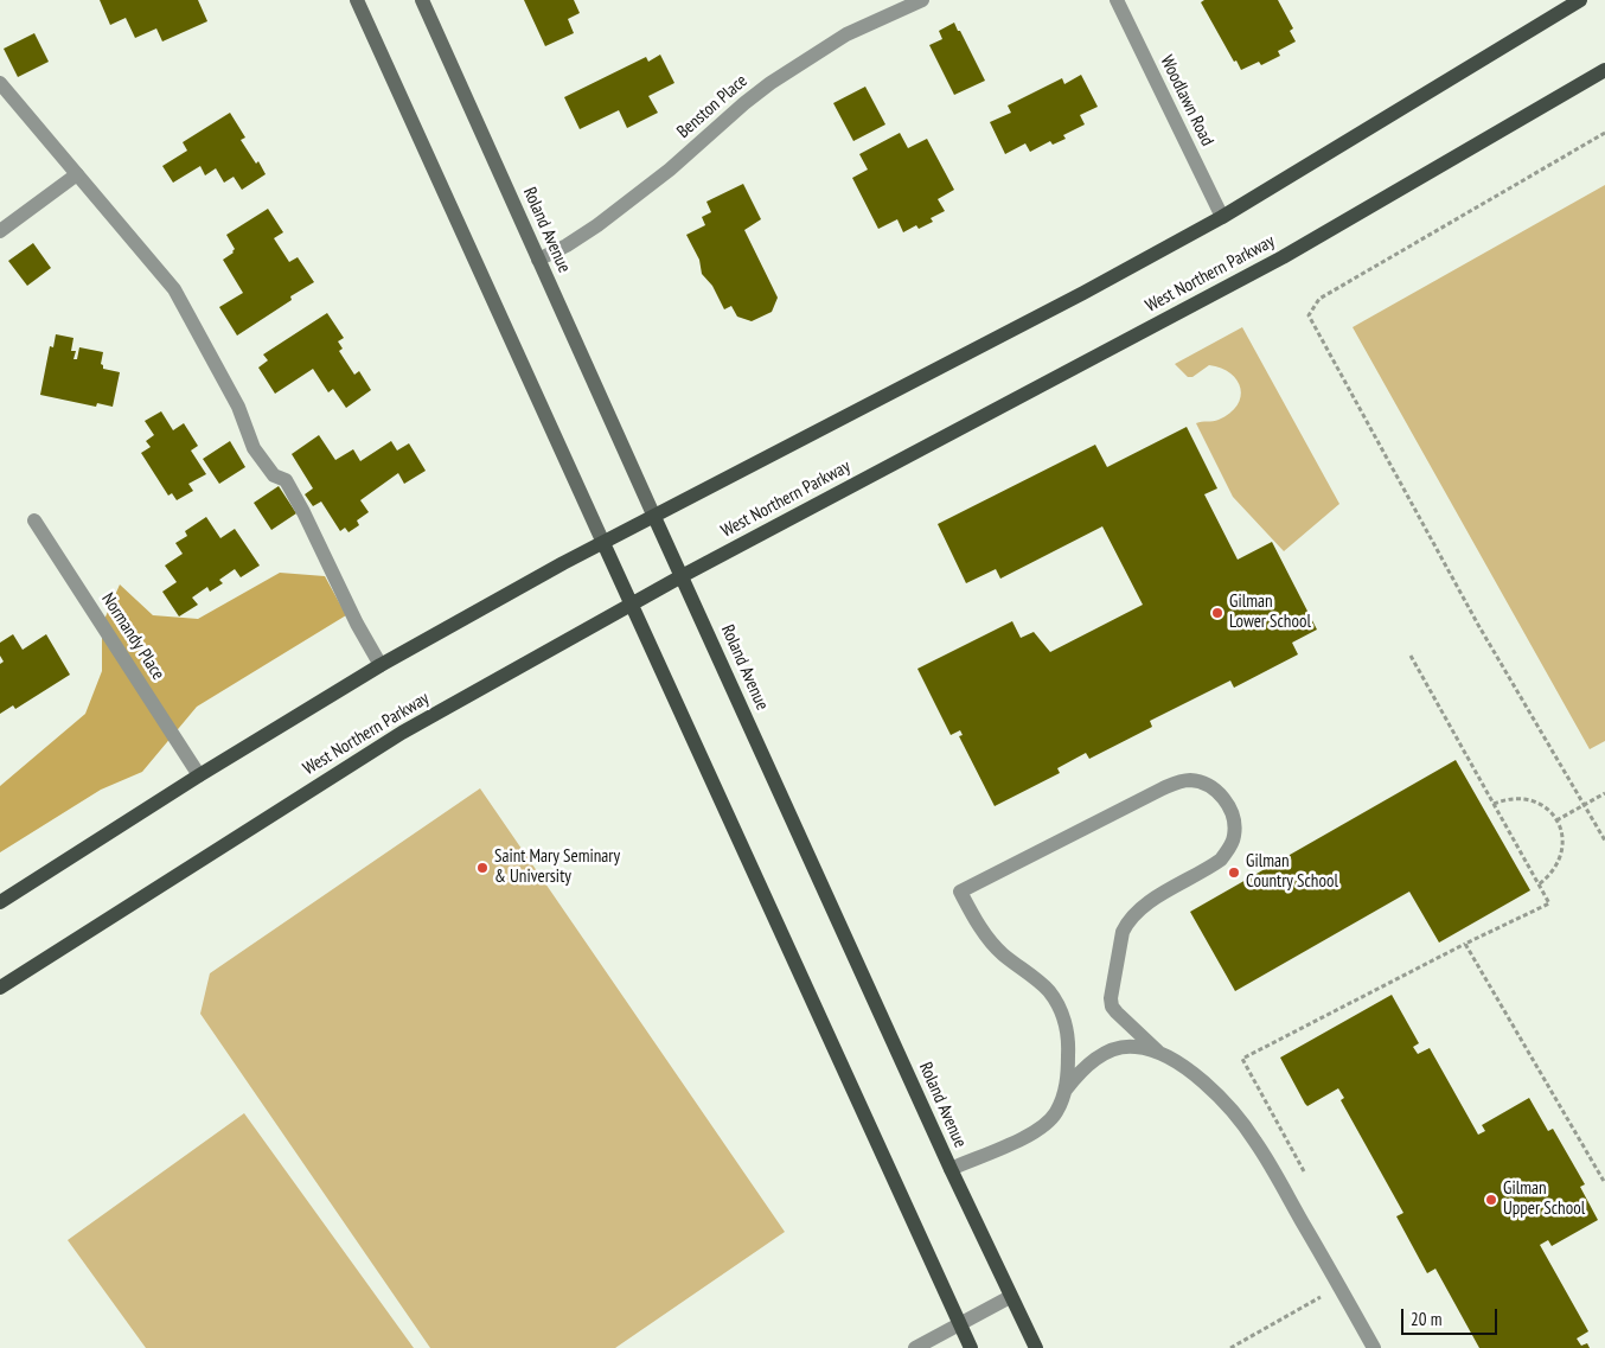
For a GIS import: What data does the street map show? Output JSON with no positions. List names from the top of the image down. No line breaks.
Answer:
{"streets":{"main road":["Roland Avenue","West Northern Parkway"],"street":["Woodlawn Road","Benston Place","Normandy Place"]},"crossings":[["Benston Place","Roland Avenue"],["Roland Avenue","West Northern Parkway"]],"places":["Gilman Lower School","Saint Mary Seminary & University","Gilman Country School","Gilman Upper School"],"scale_bar":"20 m"}
